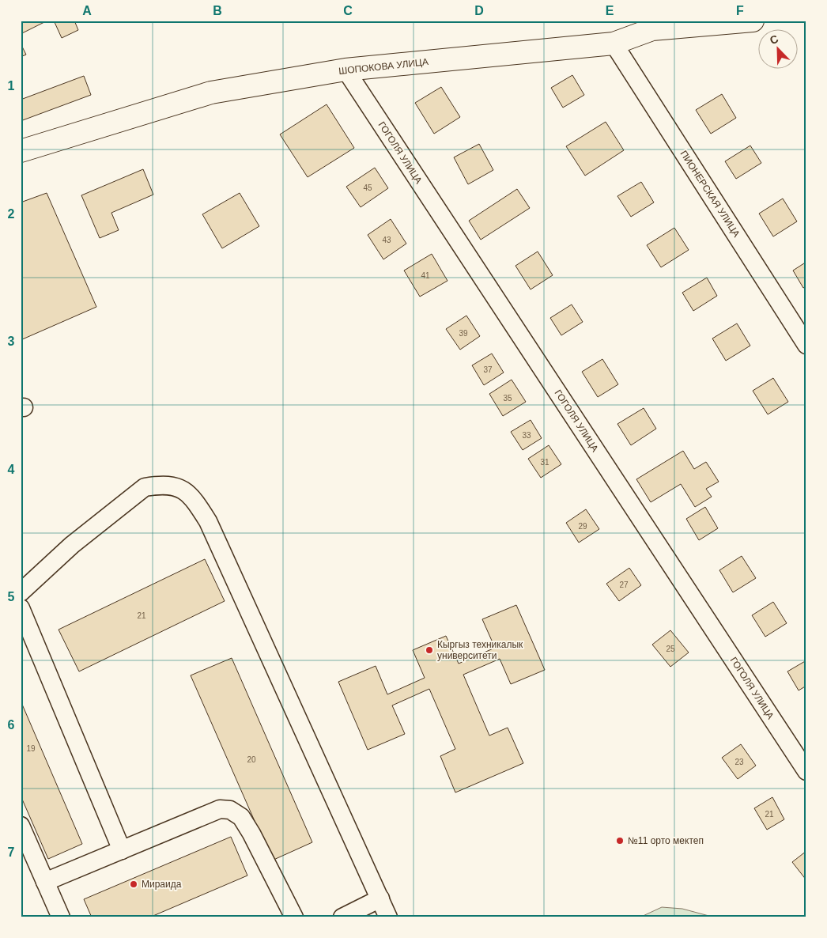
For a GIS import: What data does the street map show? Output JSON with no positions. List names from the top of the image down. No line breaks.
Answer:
{"streets":{"street":["ШОПОКОВА УЛИЦА","ГОГОЛЯ УЛИЦА","ПИОНЕРСКАЯ УЛИЦА"]},"crossings":[["ШОПОКОВА УЛИЦА","ГОГОЛЯ УЛИЦА"],["ШОПОКОВА УЛИЦА","ПИОНЕРСКАЯ УЛИЦА"]],"places":["Кыргыз техникалык университети","№11 орто мектеп","Мираида"],"house_numbers":["45","43","41","39","37","35","33","31","29","27","21","25","19","20","23","21"],"north":"top left","grid":{"columns":["A","B","C","D","E","F"],"rows":["1","2","3","4","5","6","7"]}}
